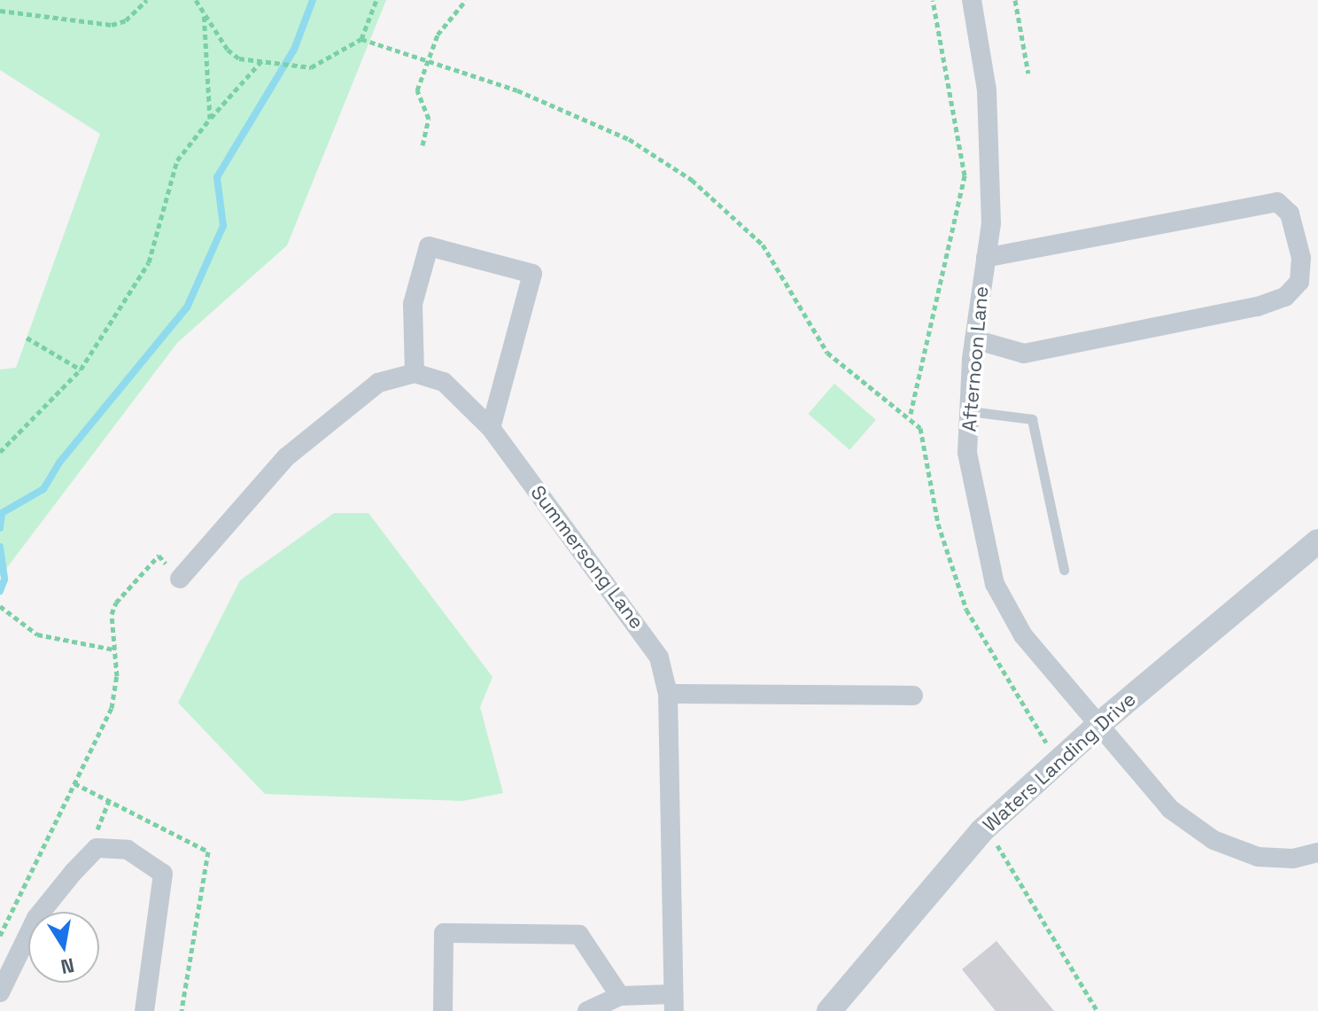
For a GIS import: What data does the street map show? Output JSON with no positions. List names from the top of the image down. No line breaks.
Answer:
{"streets":{"street":["Afternoon Lane","Summersong Lane","Waters Landing Drive"]},"crossings":[["Afternoon Lane","Waters Landing Drive"]],"north":"bottom"}
